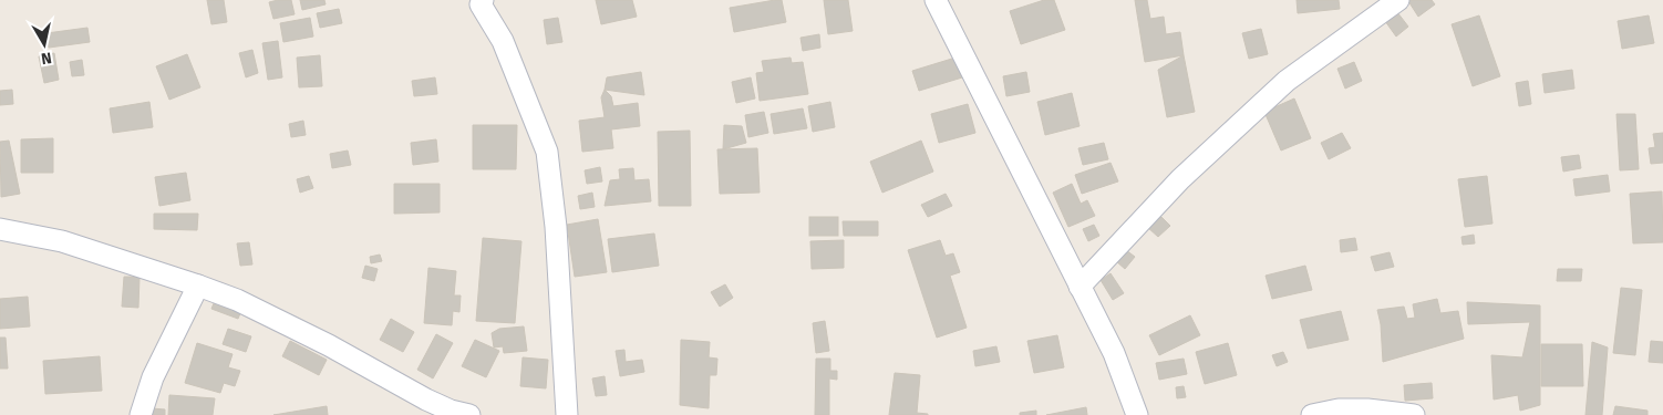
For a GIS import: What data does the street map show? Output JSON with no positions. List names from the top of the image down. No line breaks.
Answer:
{"north":"bottom"}
